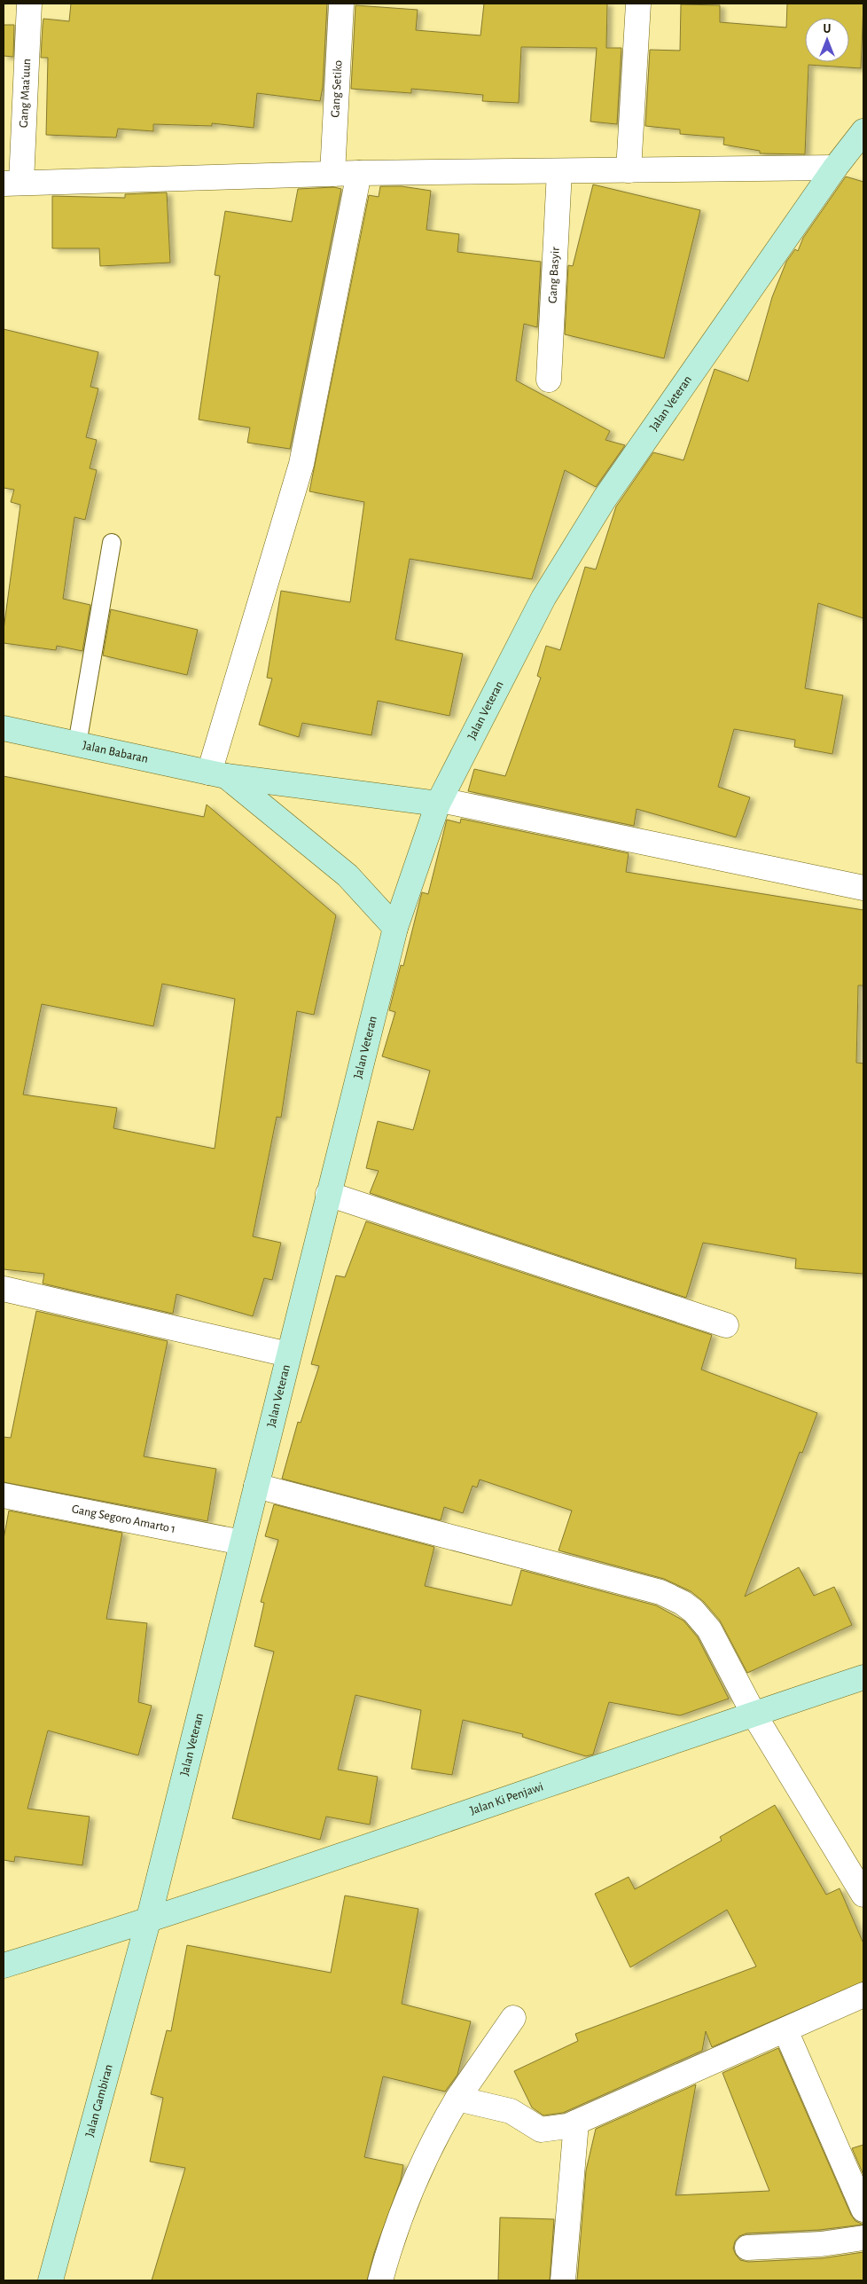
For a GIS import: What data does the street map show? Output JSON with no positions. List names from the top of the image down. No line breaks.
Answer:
{"streets":{"main road":["Jalan Veteran","Jalan Babaran","Jalan Ki Penjawi","Jalan Gambiran"],"street":["Gang Setiko","Gang Maa'uun","Gang Basyir","Gang Segoro Amarto 1"]},"crossings":[["Jalan Veteran","Jalan Babaran"],["Jalan Veteran","Gang Segoro Amarto 1"],["Jalan Veteran","Jalan Ki Penjawi"],["Jalan Veteran","Jalan Gambiran"],["Jalan Ki Penjawi","Jalan Gambiran"]],"north":"top"}
